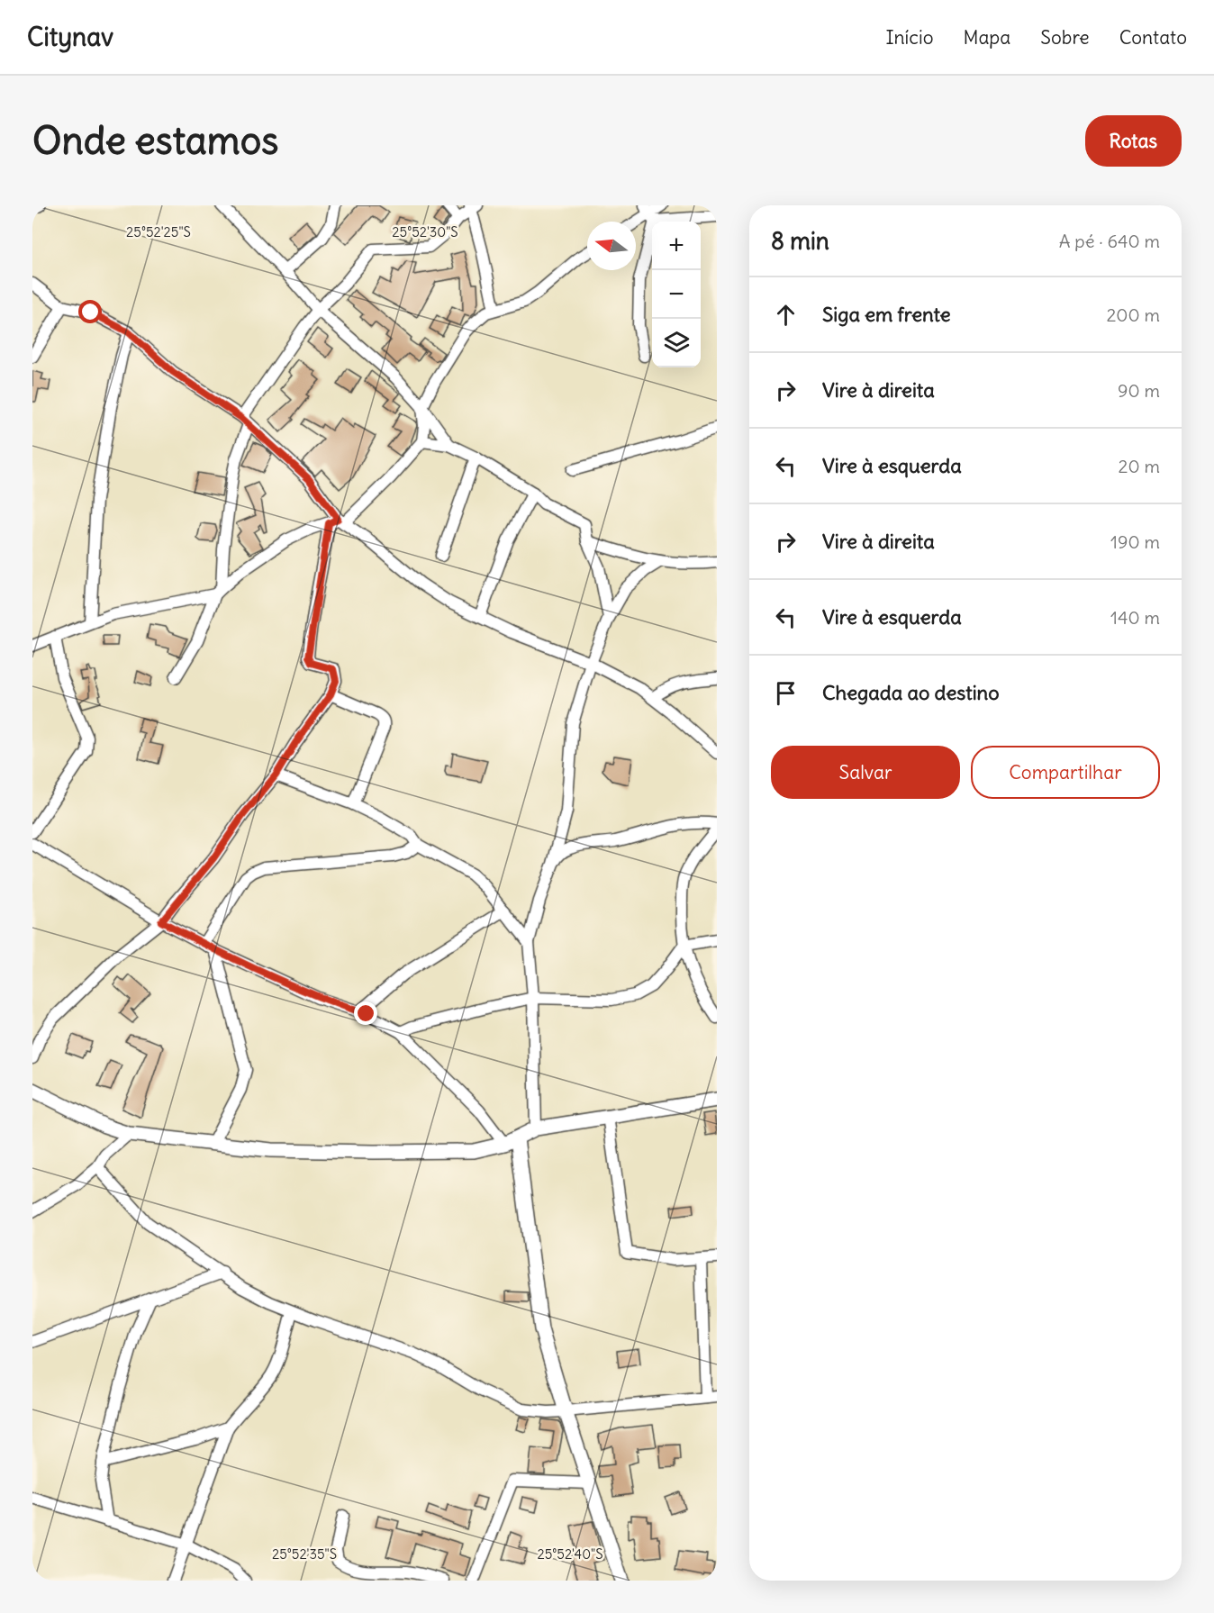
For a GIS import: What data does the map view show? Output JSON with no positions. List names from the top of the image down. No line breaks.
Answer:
{"north":"left","page":{"header":"Citynav","nav":["Início","Mapa","Sobre","Contato"],"buttons":["Rotas",["Salvar","Compartilhar"]],"title":"Onde estamos","heading":["8 min","A pé · 640 m"],"map_buttons":["+","−"],"list":[["Siga em frente","200 m"],["Vire à direita","90 m"],["Vire à esquerda","20 m"],["Vire à direita","190 m"],["Vire à esquerda","140 m"],"Chegada ao destino"]},"coordinates":["25°52'25\"S","25°52'30\"S","25°52'35\"S","25°52'40\"S"]}
